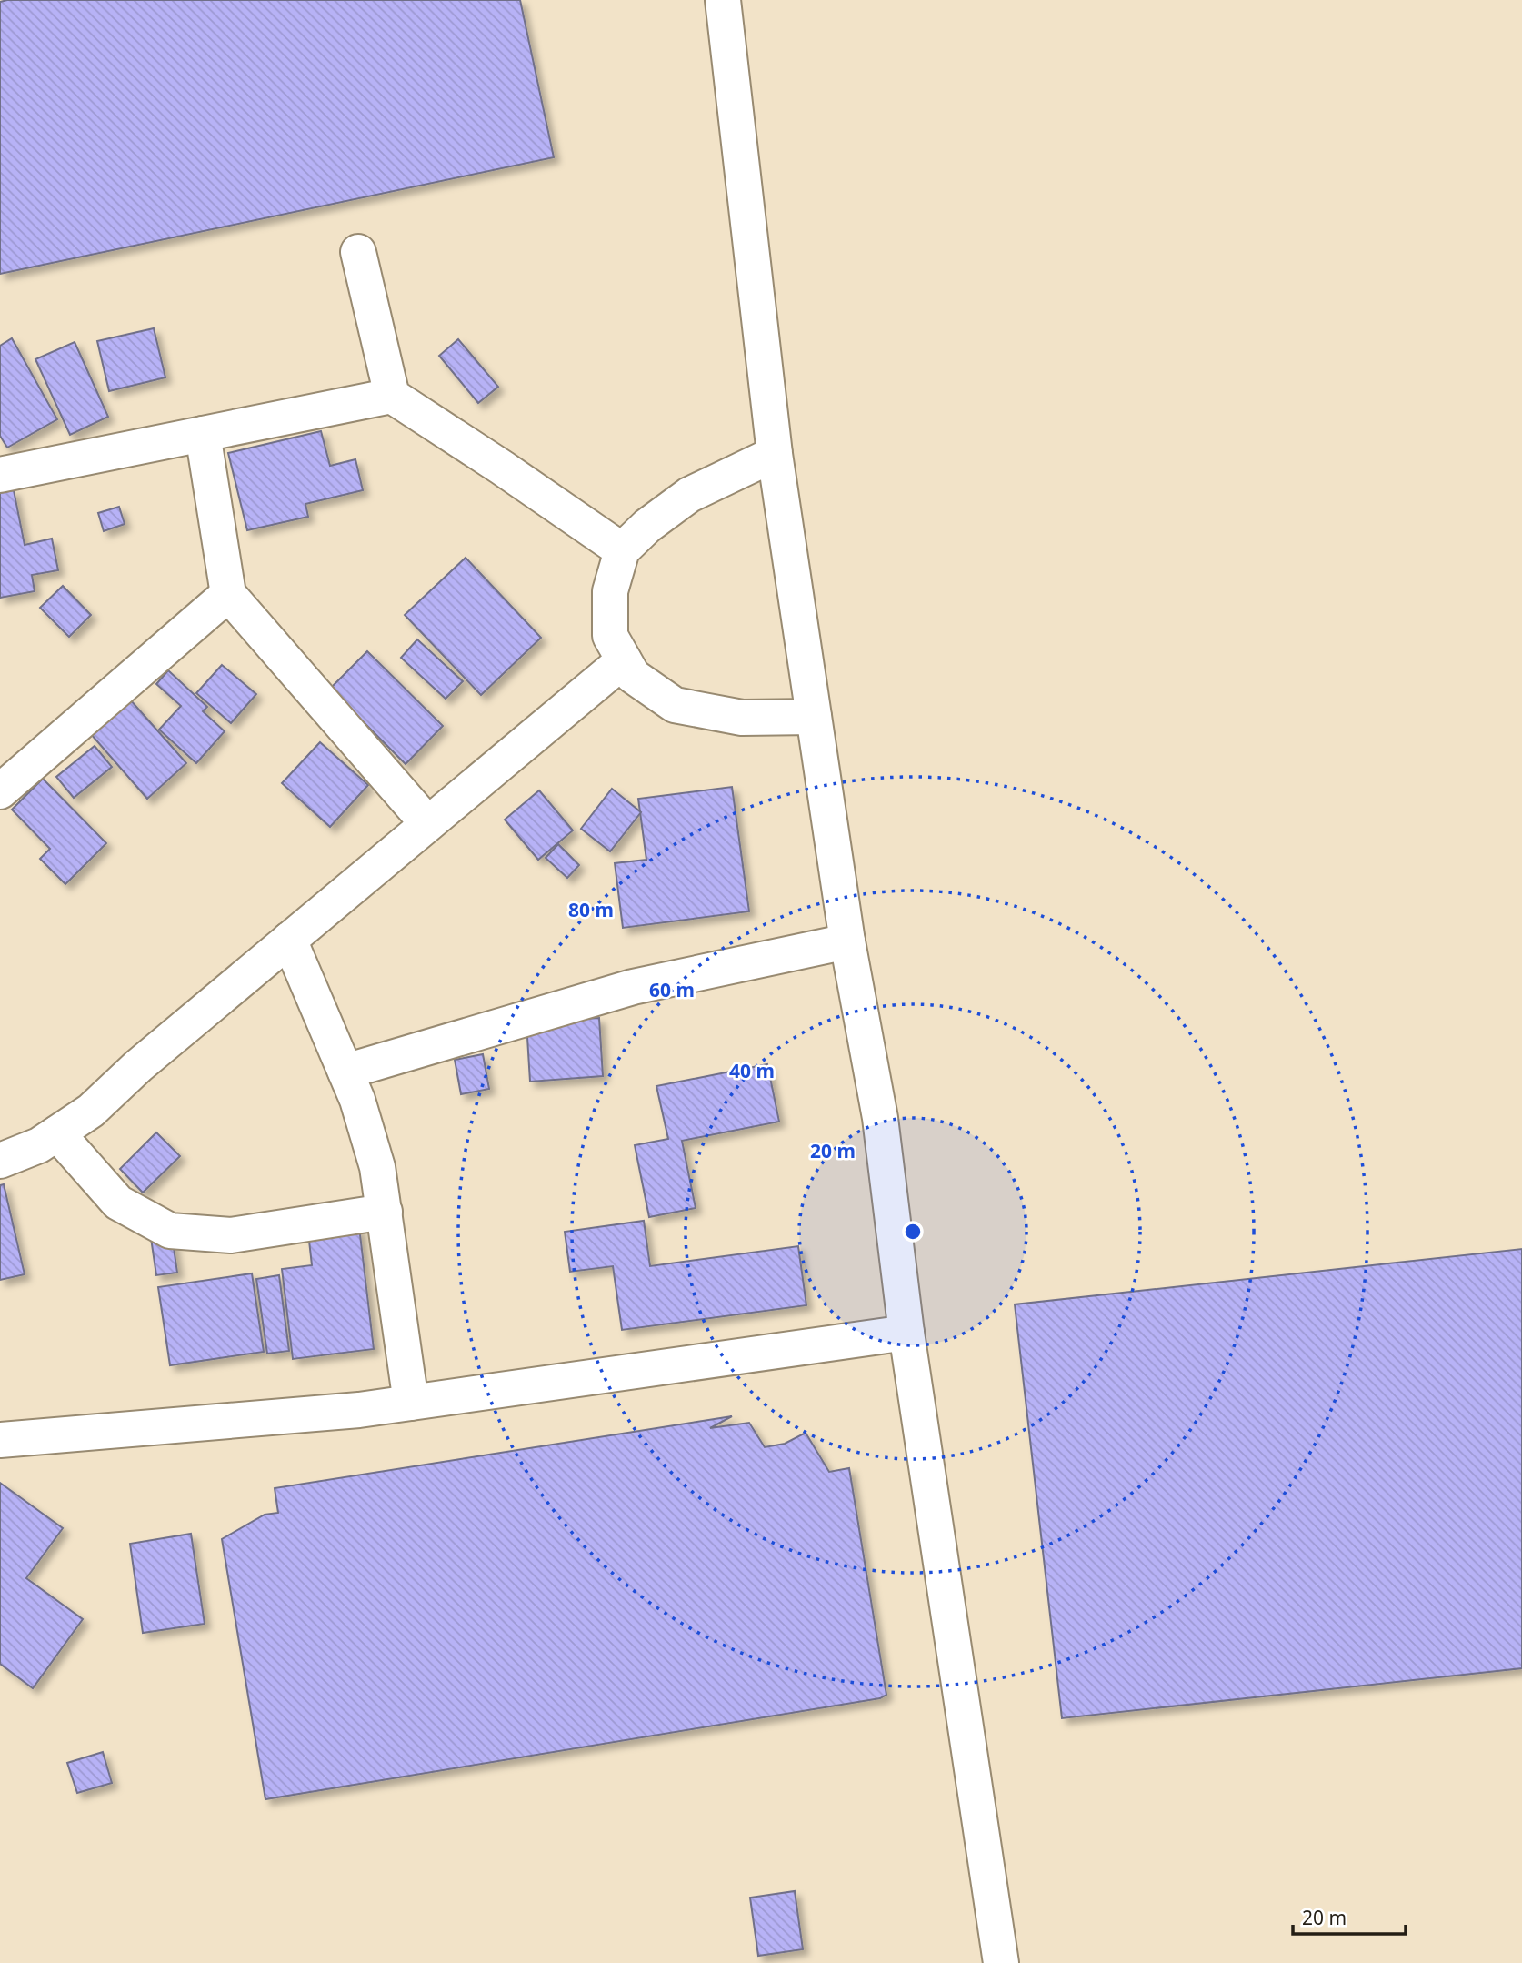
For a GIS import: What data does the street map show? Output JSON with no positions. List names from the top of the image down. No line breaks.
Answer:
{"scale_bar":"20 m","rings":["80 m","60 m","40 m","20 m"]}
